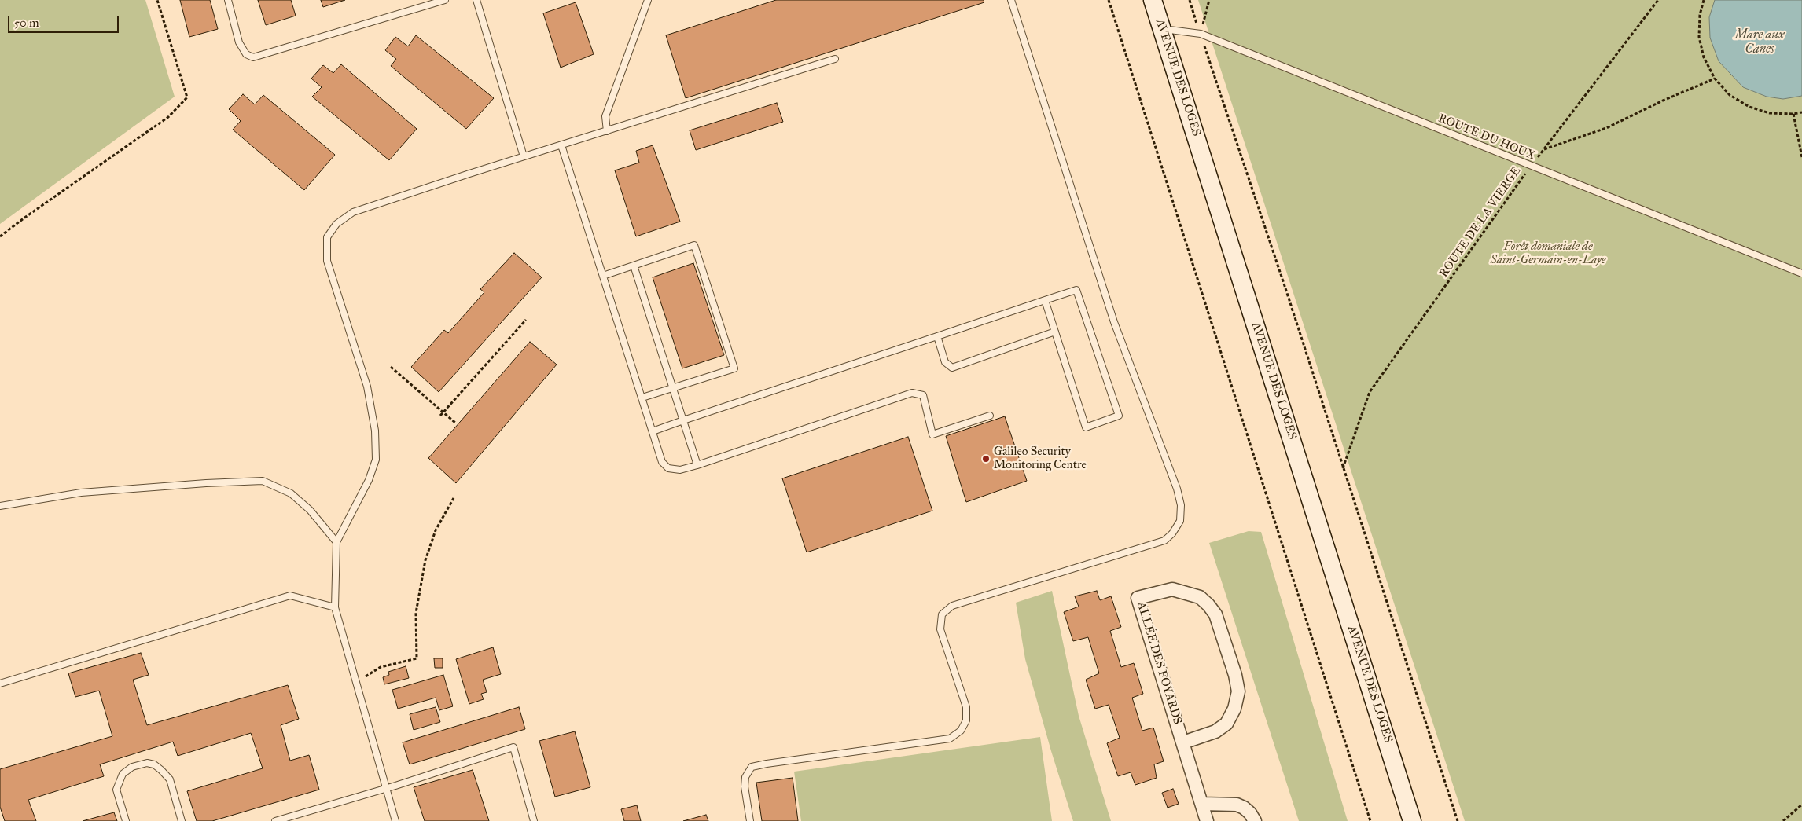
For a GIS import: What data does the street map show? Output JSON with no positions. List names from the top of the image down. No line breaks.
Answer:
{"streets":{"main road":["AVENUE DES LOGES"],"street":["ALLÉE DES FOYARDS"],"lane":["ROUTE DU HOUX"],"path":["ROUTE DE LA VIERGE"]},"crossings":[["AVENUE DES LOGES","ROUTE DU HOUX"],["ROUTE DU HOUX","ROUTE DE LA VIERGE"]],"water":["Mare aux Canes"],"parks":["Forêt domaniale de Saint-Germain-en-Laye"],"places":["Galileo Security Monitoring Centre"],"scale_bar":"50 m"}
